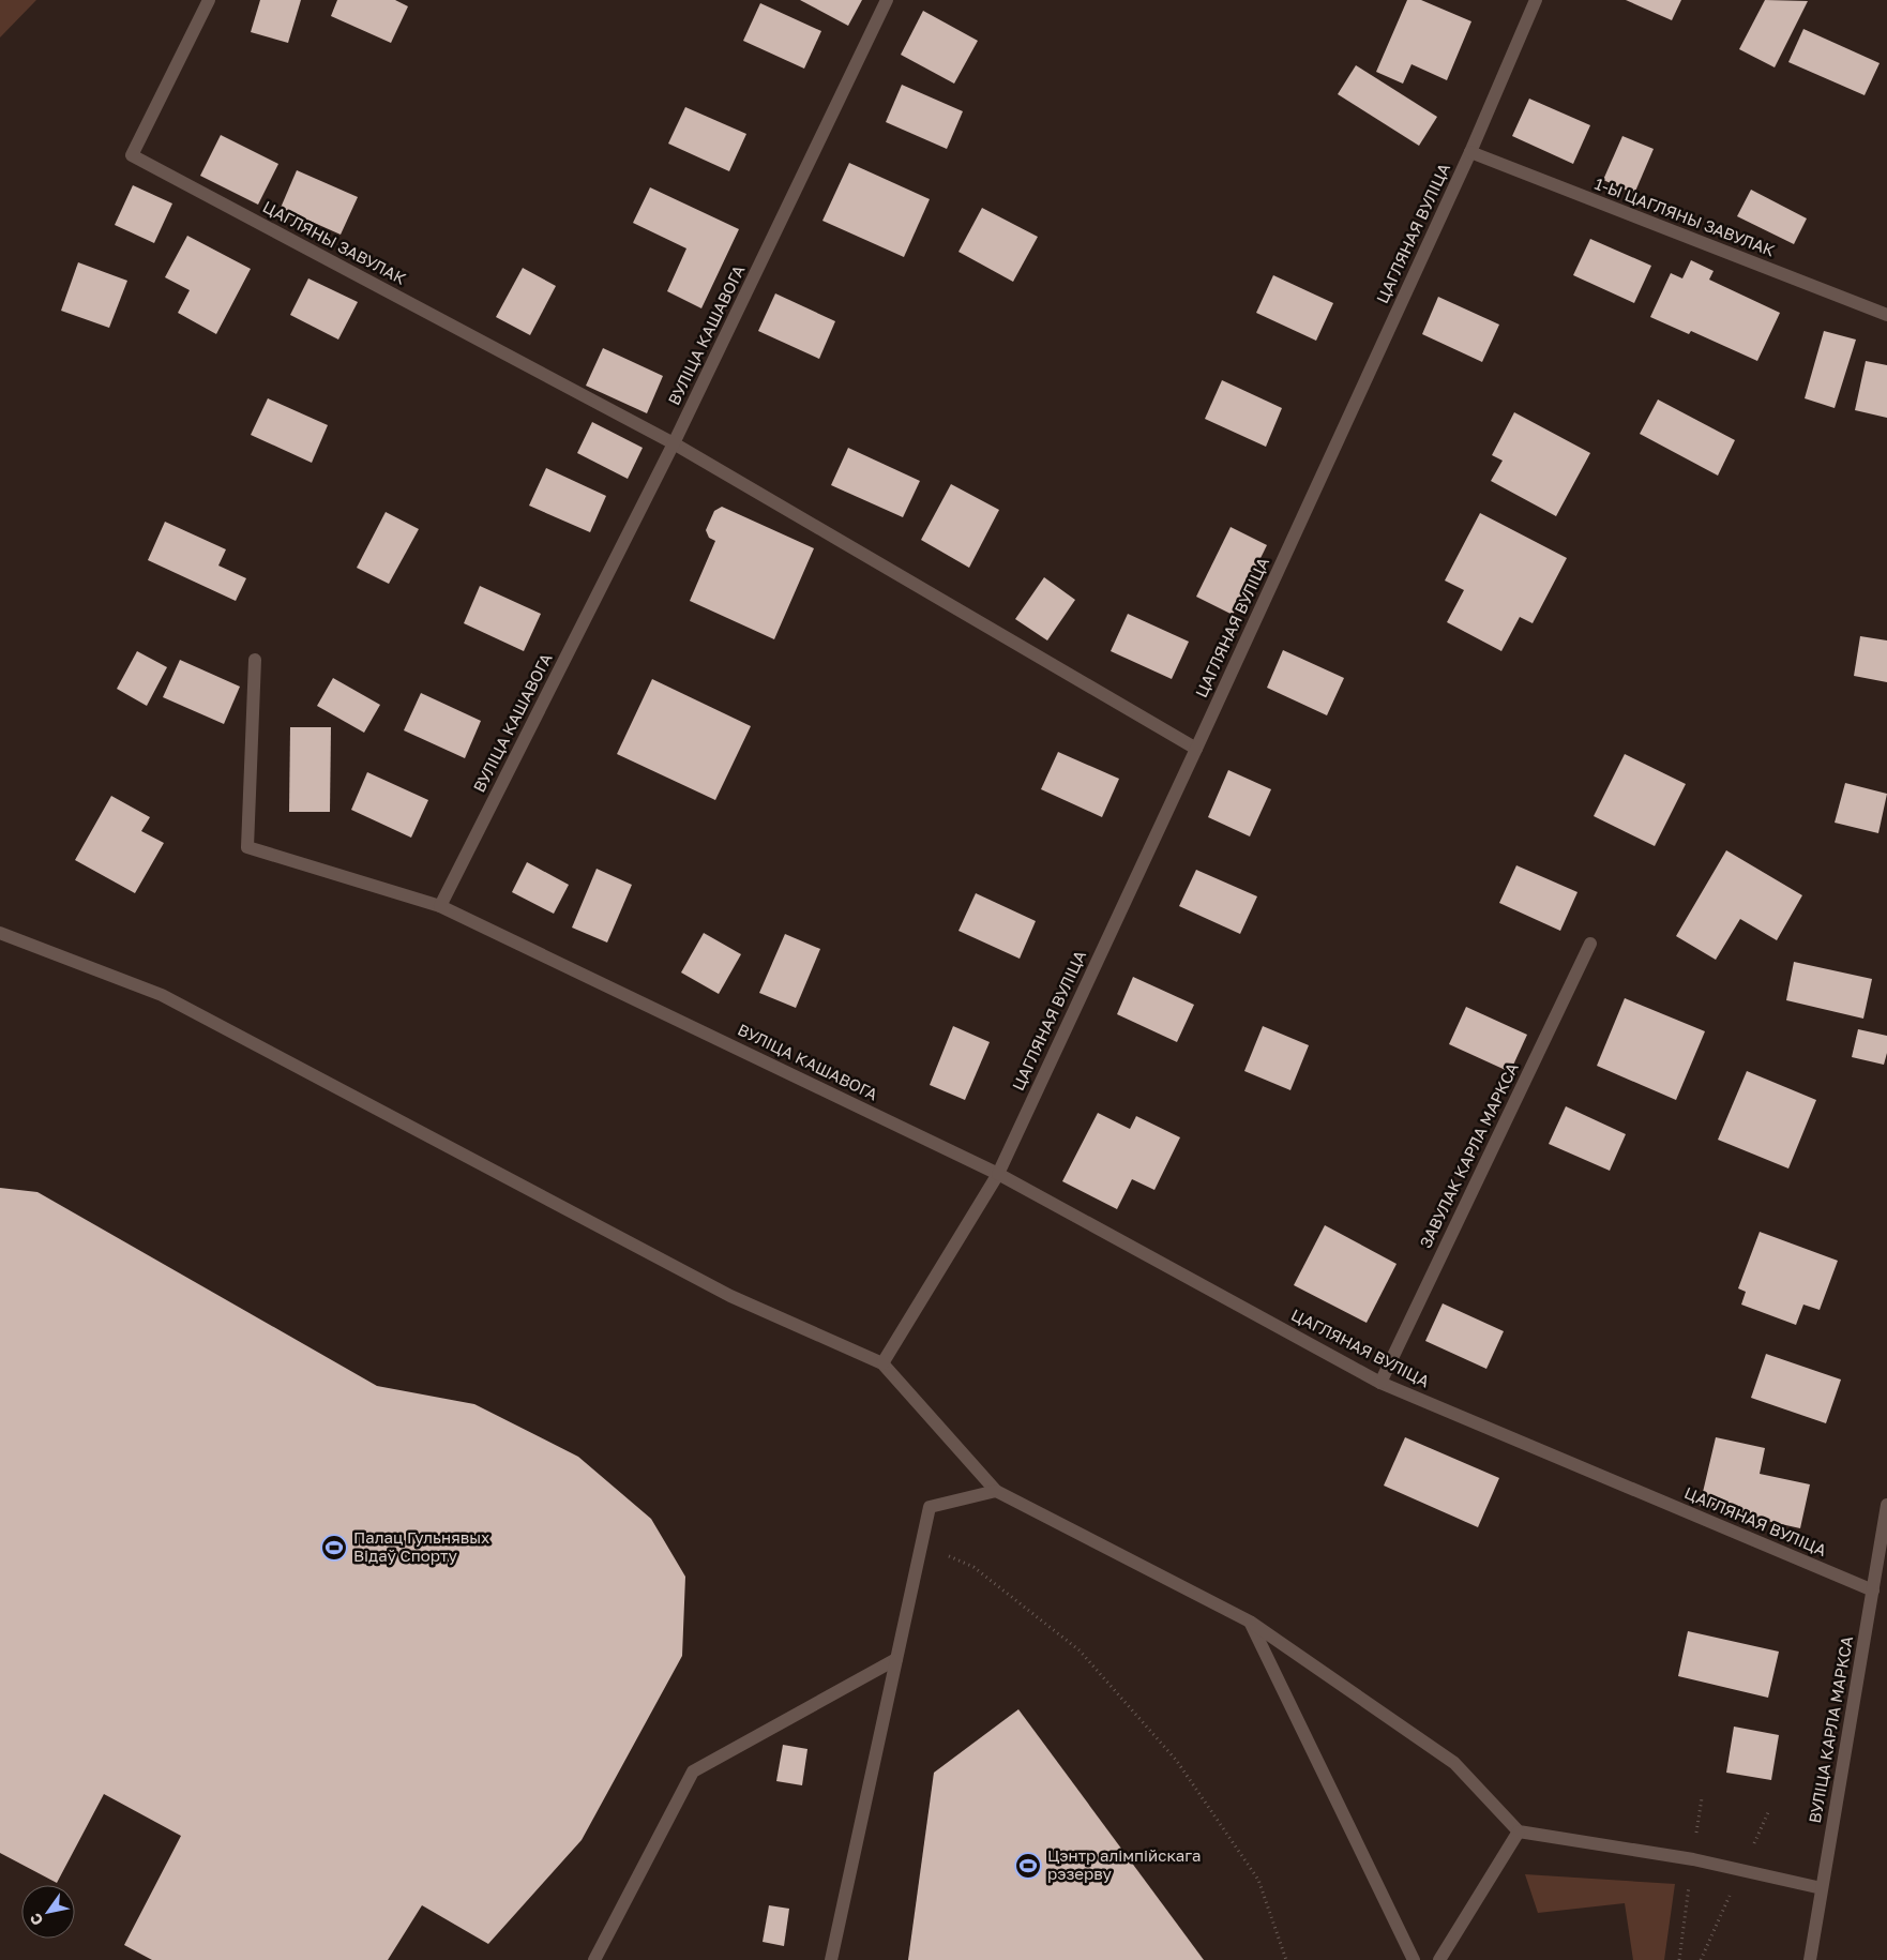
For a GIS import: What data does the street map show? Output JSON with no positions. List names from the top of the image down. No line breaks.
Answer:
{"streets":{"street":["1-Ы ЦАГЛЯНЫ ЗАВУЛАК","ЦАГЛЯНАЯ ВУЛІЦА","ЦАГЛЯНЫ ЗАВУЛАК","ВУЛІЦА КАШАВОГА","ЗАВУЛАК КАРЛА МАРКСА","ВУЛІЦА КАРЛА МАРКСА"]},"crossings":[["1-Ы ЦАГЛЯНЫ ЗАВУЛАК","ЦАГЛЯНАЯ ВУЛІЦА"],["ЦАГЛЯНАЯ ВУЛІЦА","ВУЛІЦА КАШАВОГА"],["ЦАГЛЯНАЯ ВУЛІЦА","ЗАВУЛАК КАРЛА МАРКСА"],["ЦАГЛЯНАЯ ВУЛІЦА","ВУЛІЦА КАРЛА МАРКСА"],["ЦАГЛЯНЫ ЗАВУЛАК","ВУЛІЦА КАШАВОГА"]],"places":{"sports":["Палац Гульнявых Відаў Спорту","Цэнтр алімпійскага рэзерву"]},"north":"bottom left"}
